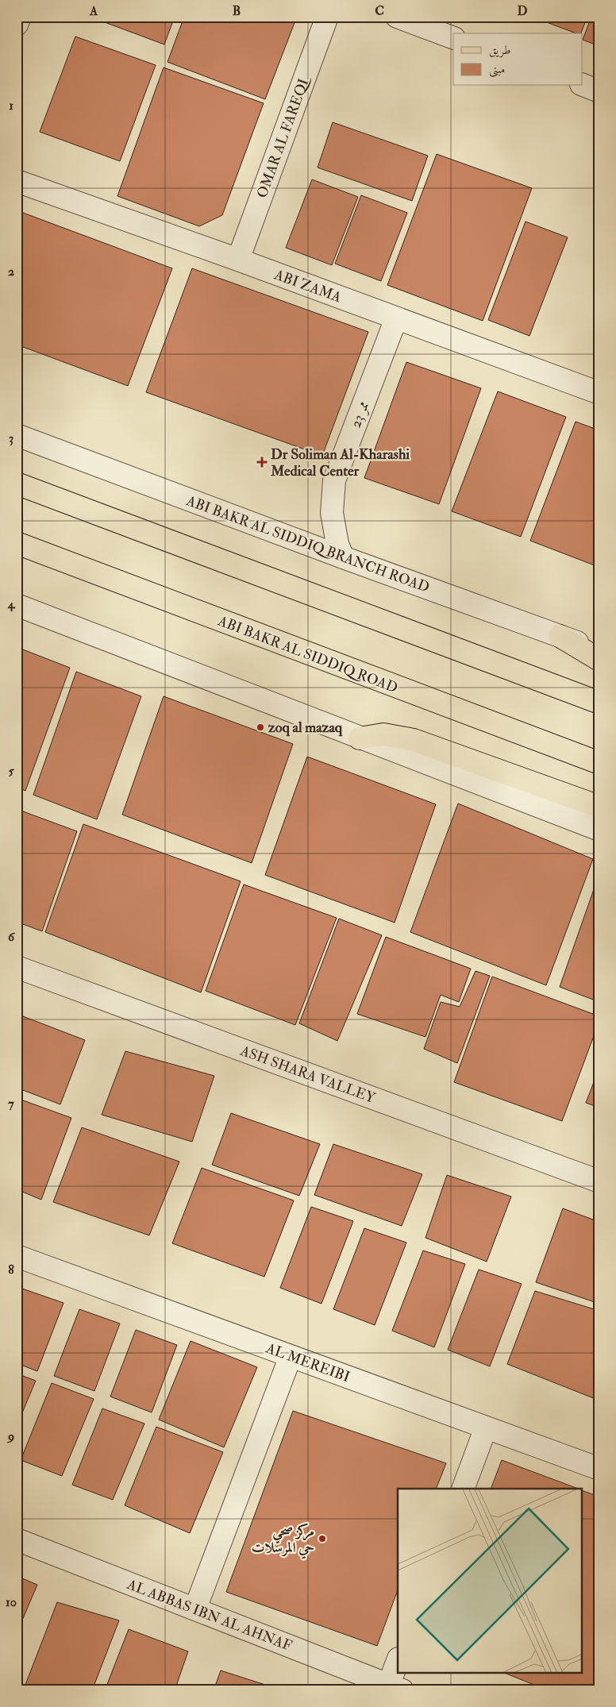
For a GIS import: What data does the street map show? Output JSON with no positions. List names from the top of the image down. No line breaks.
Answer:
{"streets":{"main road":["ABI BAKR AL SIDDIQ ROAD"],"street":["OMAR AL FAREQI","ABI ZAMA","ممر 23","ABI BAKR AL SIDDIQ BRANCH ROAD","ASH SHARA VALLEY","AL MEREIBI","AL ABBAS IBN AL AHNAF"]},"crossings":[["OMAR AL FAREQI","ABI ZAMA"],["ABI ZAMA","ممر 23"],["ممر 23","ABI BAKR AL SIDDIQ BRANCH ROAD"]],"places":{"health":["Dr Soliman Al-Kharashi Medical Center"],"other":["zoq al mazaq","مركز صحي حي المرسلات"]},"legend":["طريق","مبنى"],"grid":{"columns":["A","B","C","D"],"rows":["1","2","3","4","5","6","7","8","9","10"]}}
